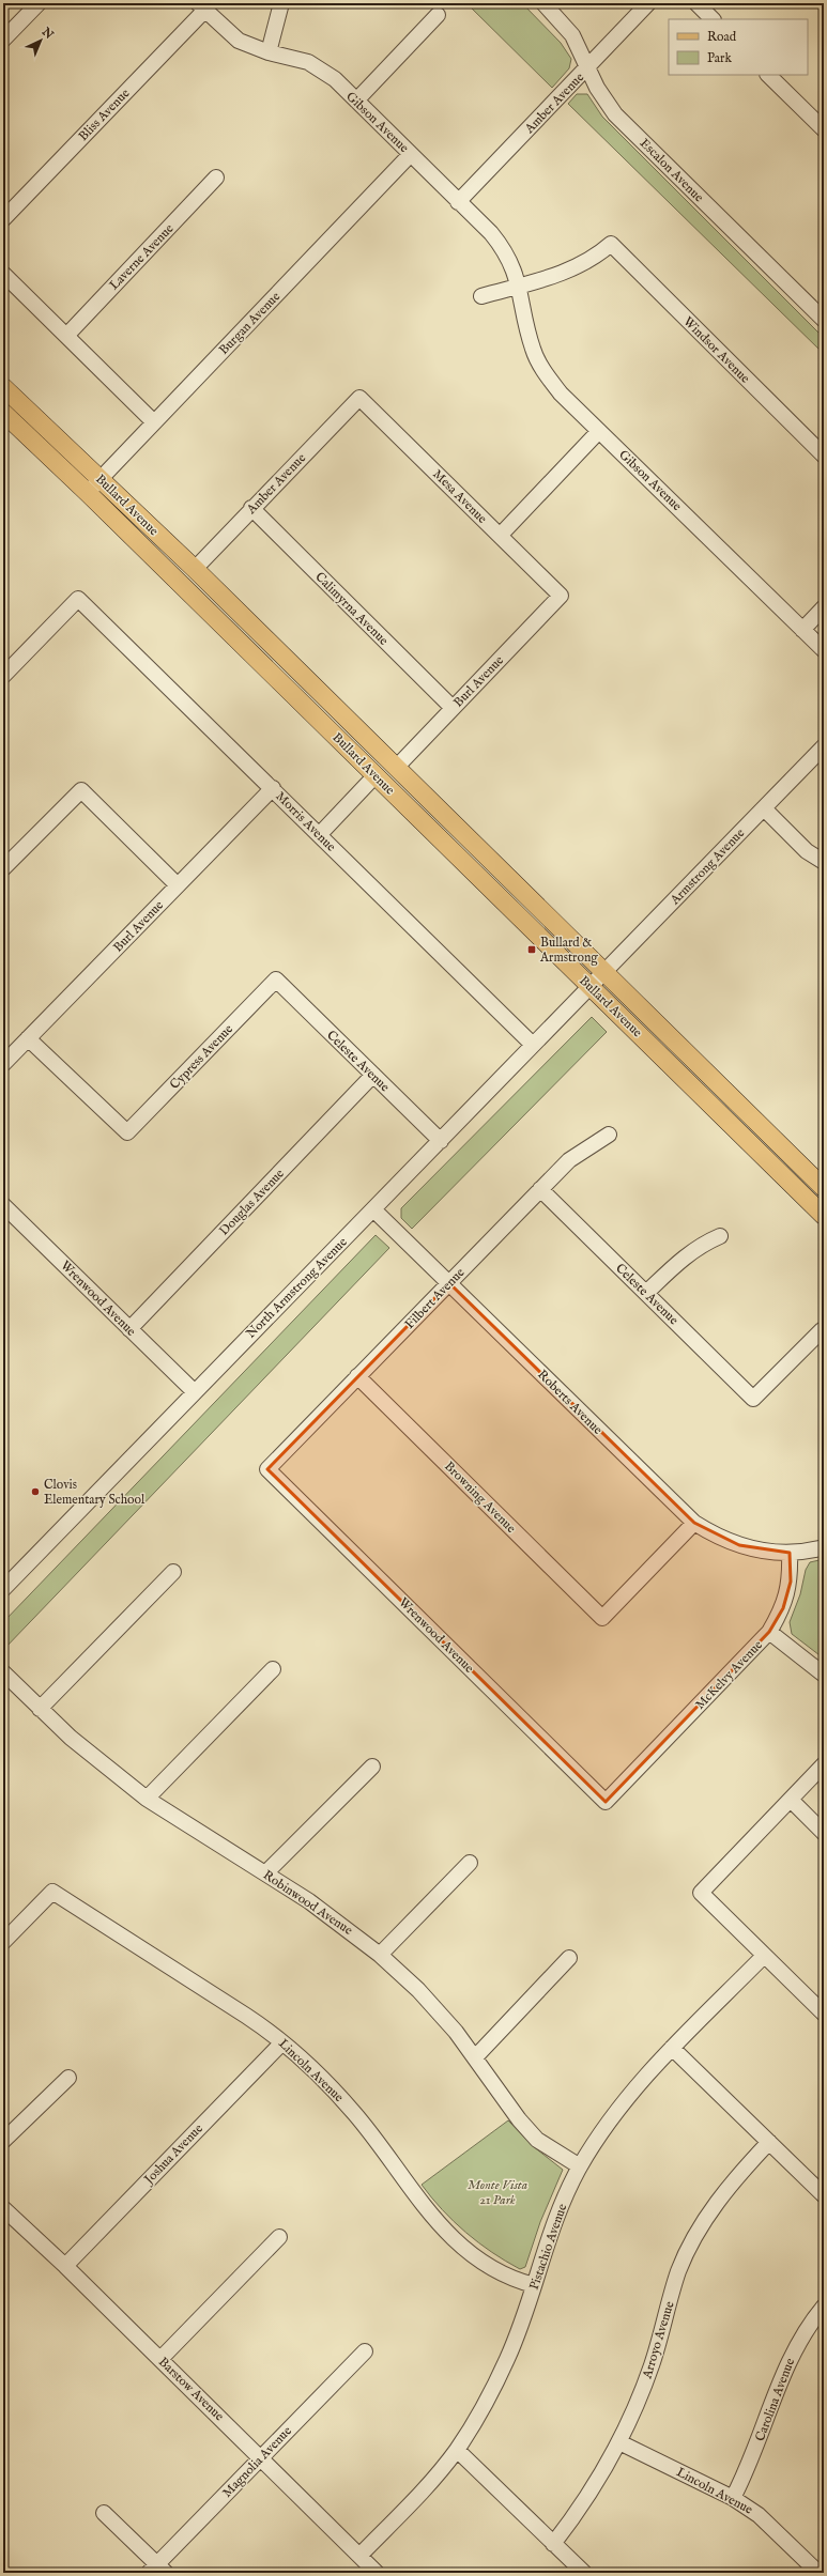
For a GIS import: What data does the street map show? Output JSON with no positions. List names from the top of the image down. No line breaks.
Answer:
{"streets":{"main road":["Bullard Avenue"],"street":["Amber Avenue","Bliss Avenue","Gibson Avenue","Escalon Avenue","Laverne Avenue","Burgan Avenue","Windsor Avenue","Mesa Avenue","Calimyrna Avenue","Burl Avenue","Morris Avenue","Armstrong Avenue","Cypress Avenue","Celeste Avenue","Douglas Avenue","North Armstrong Avenue","Wrenwood Avenue","Filbert Avenue","Roberts Avenue","Browning Avenue","McKelvy Avenue","Robinwood Avenue","Lincoln Avenue","Joshua Avenue","Pistachio Avenue","Arroyo Avenue","Barstow Avenue","Carolina Avenue","Magnolia Avenue"]},"crossings":[["Amber Avenue","Gibson Avenue"],["Amber Avenue","Escalon Avenue"],["Amber Avenue","Mesa Avenue"],["Amber Avenue","Bullard Avenue"],["Amber Avenue","Calimyrna Avenue"],["Bliss Avenue","Gibson Avenue"],["Gibson Avenue","Burgan Avenue"],["Gibson Avenue","Windsor Avenue"],["Burgan Avenue","Bullard Avenue"],["Mesa Avenue","Burl Avenue"],["Bullard Avenue","Burl Avenue"],["Bullard Avenue","Armstrong Avenue"],["Bullard Avenue","North Armstrong Avenue"],["Calimyrna Avenue","Burl Avenue"],["Burl Avenue","Morris Avenue"],["Burl Avenue","Cypress Avenue"],["Morris Avenue","North Armstrong Avenue"],["Armstrong Avenue","North Armstrong Avenue"],["Cypress Avenue","Celeste Avenue"],["Celeste Avenue","Douglas Avenue"],["Celeste Avenue","North Armstrong Avenue"],["Celeste Avenue","Filbert Avenue"],["Douglas Avenue","Wrenwood Avenue"],["North Armstrong Avenue","Wrenwood Avenue"],["North Armstrong Avenue","Roberts Avenue"],["Wrenwood Avenue","Filbert Avenue"],["Wrenwood Avenue","McKelvy Avenue"],["Filbert Avenue","Roberts Avenue"],["Filbert Avenue","Browning Avenue"],["Roberts Avenue","Browning Avenue"],["Roberts Avenue","McKelvy Avenue"],["Robinwood Avenue","Pistachio Avenue"],["Lincoln Avenue","Joshua Avenue"],["Lincoln Avenue","Pistachio Avenue"],["Lincoln Avenue","Arroyo Avenue"],["Lincoln Avenue","Carolina Avenue"],["Joshua Avenue","Barstow Avenue"],["Pistachio Avenue","Barstow Avenue"],["Barstow Avenue","Magnolia Avenue"]],"parks":["Monte Vista 21 Park"],"places":{"transit":["Bullard & Armstrong"],"other":["Clovis Elementary School"]},"legend":["Road","Park"],"north":"top right"}
